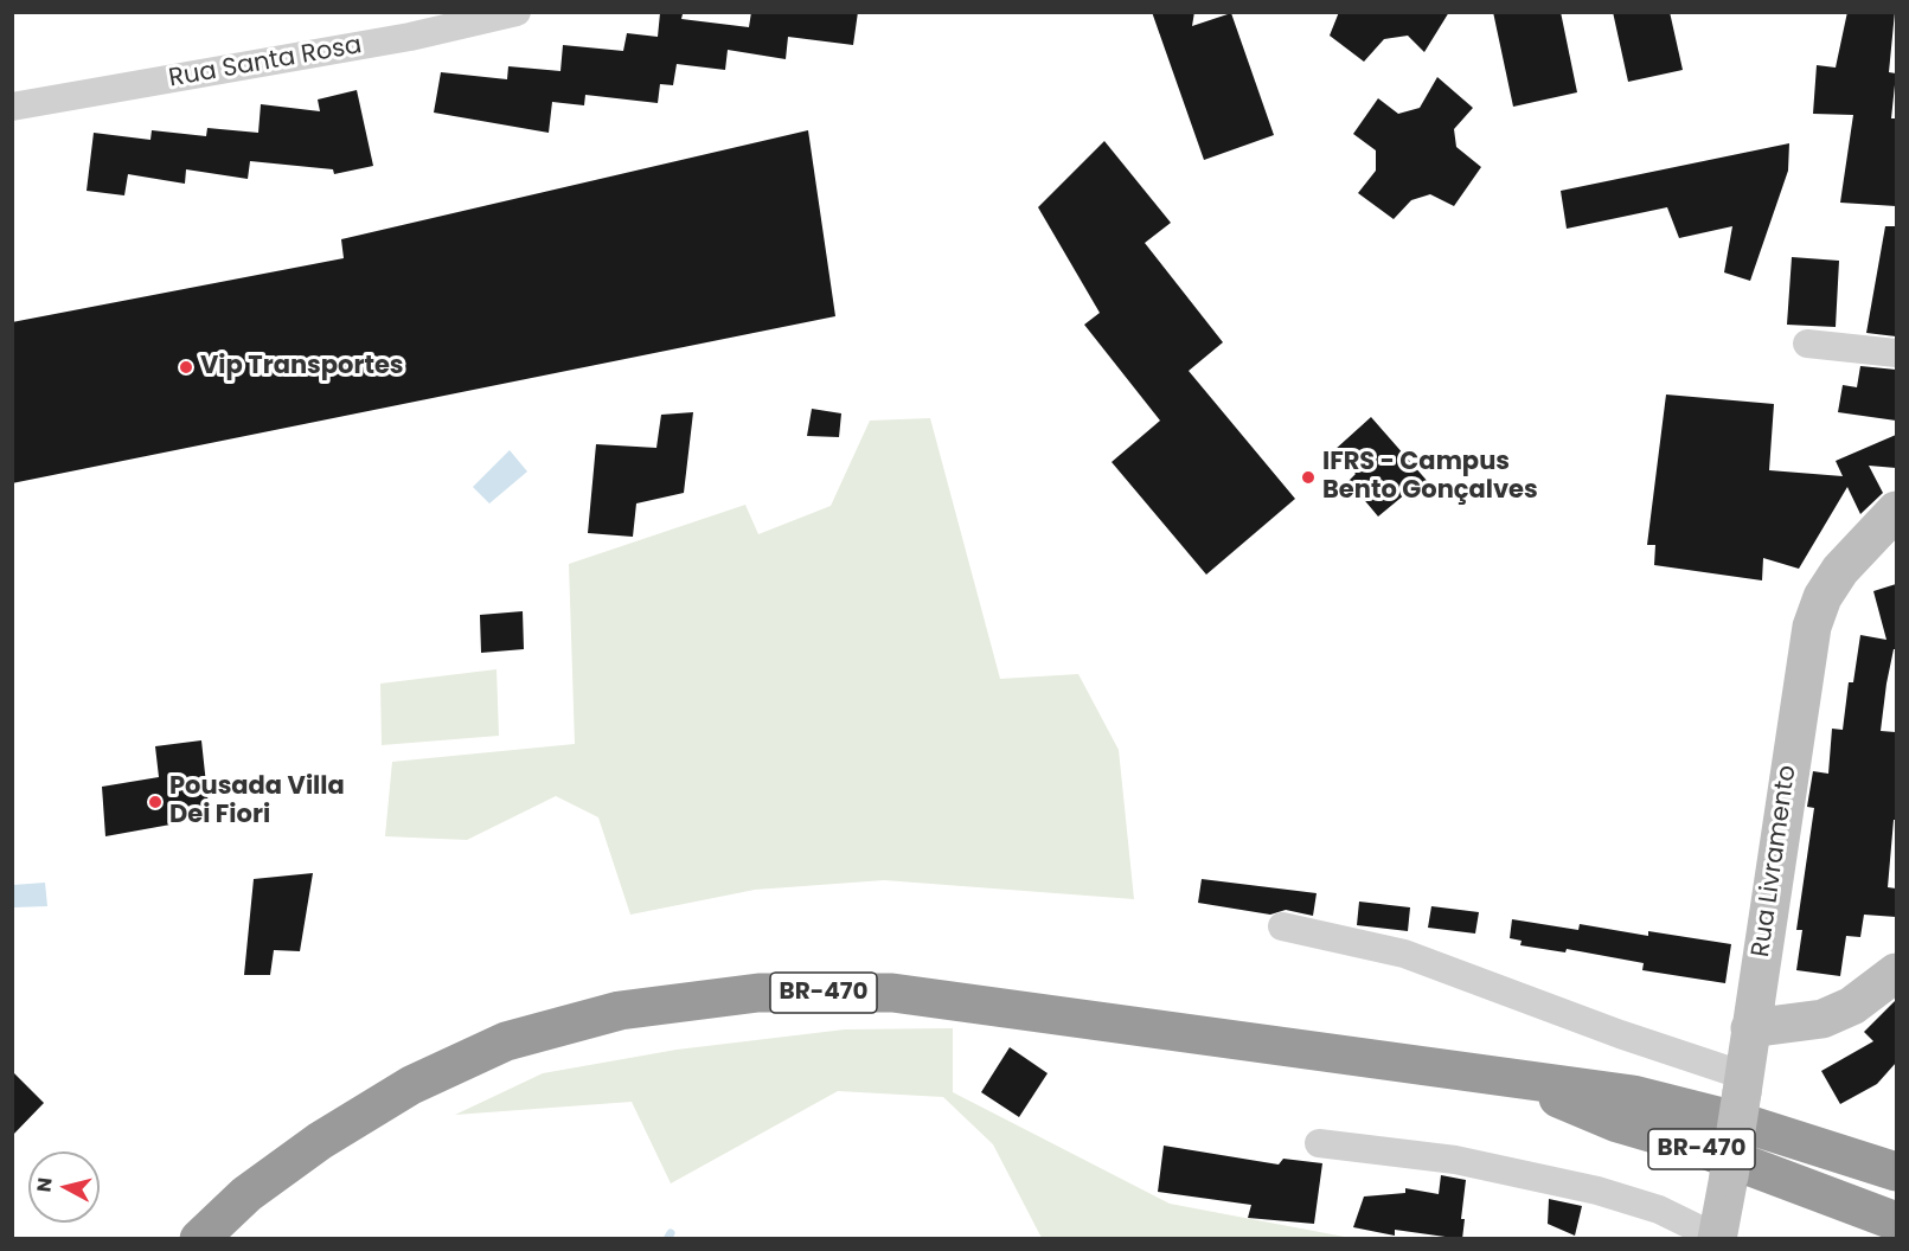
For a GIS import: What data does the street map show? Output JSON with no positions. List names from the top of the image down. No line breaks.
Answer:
{"streets":{"highway":["BR-470"],"main road":["Rua Livramento"],"street":["Rua Santa Rosa"]},"places":["Vip Transportes","IFRS - Campus Bento Gonçalves","Pousada Villa Dei Fiori"],"north":"left"}
